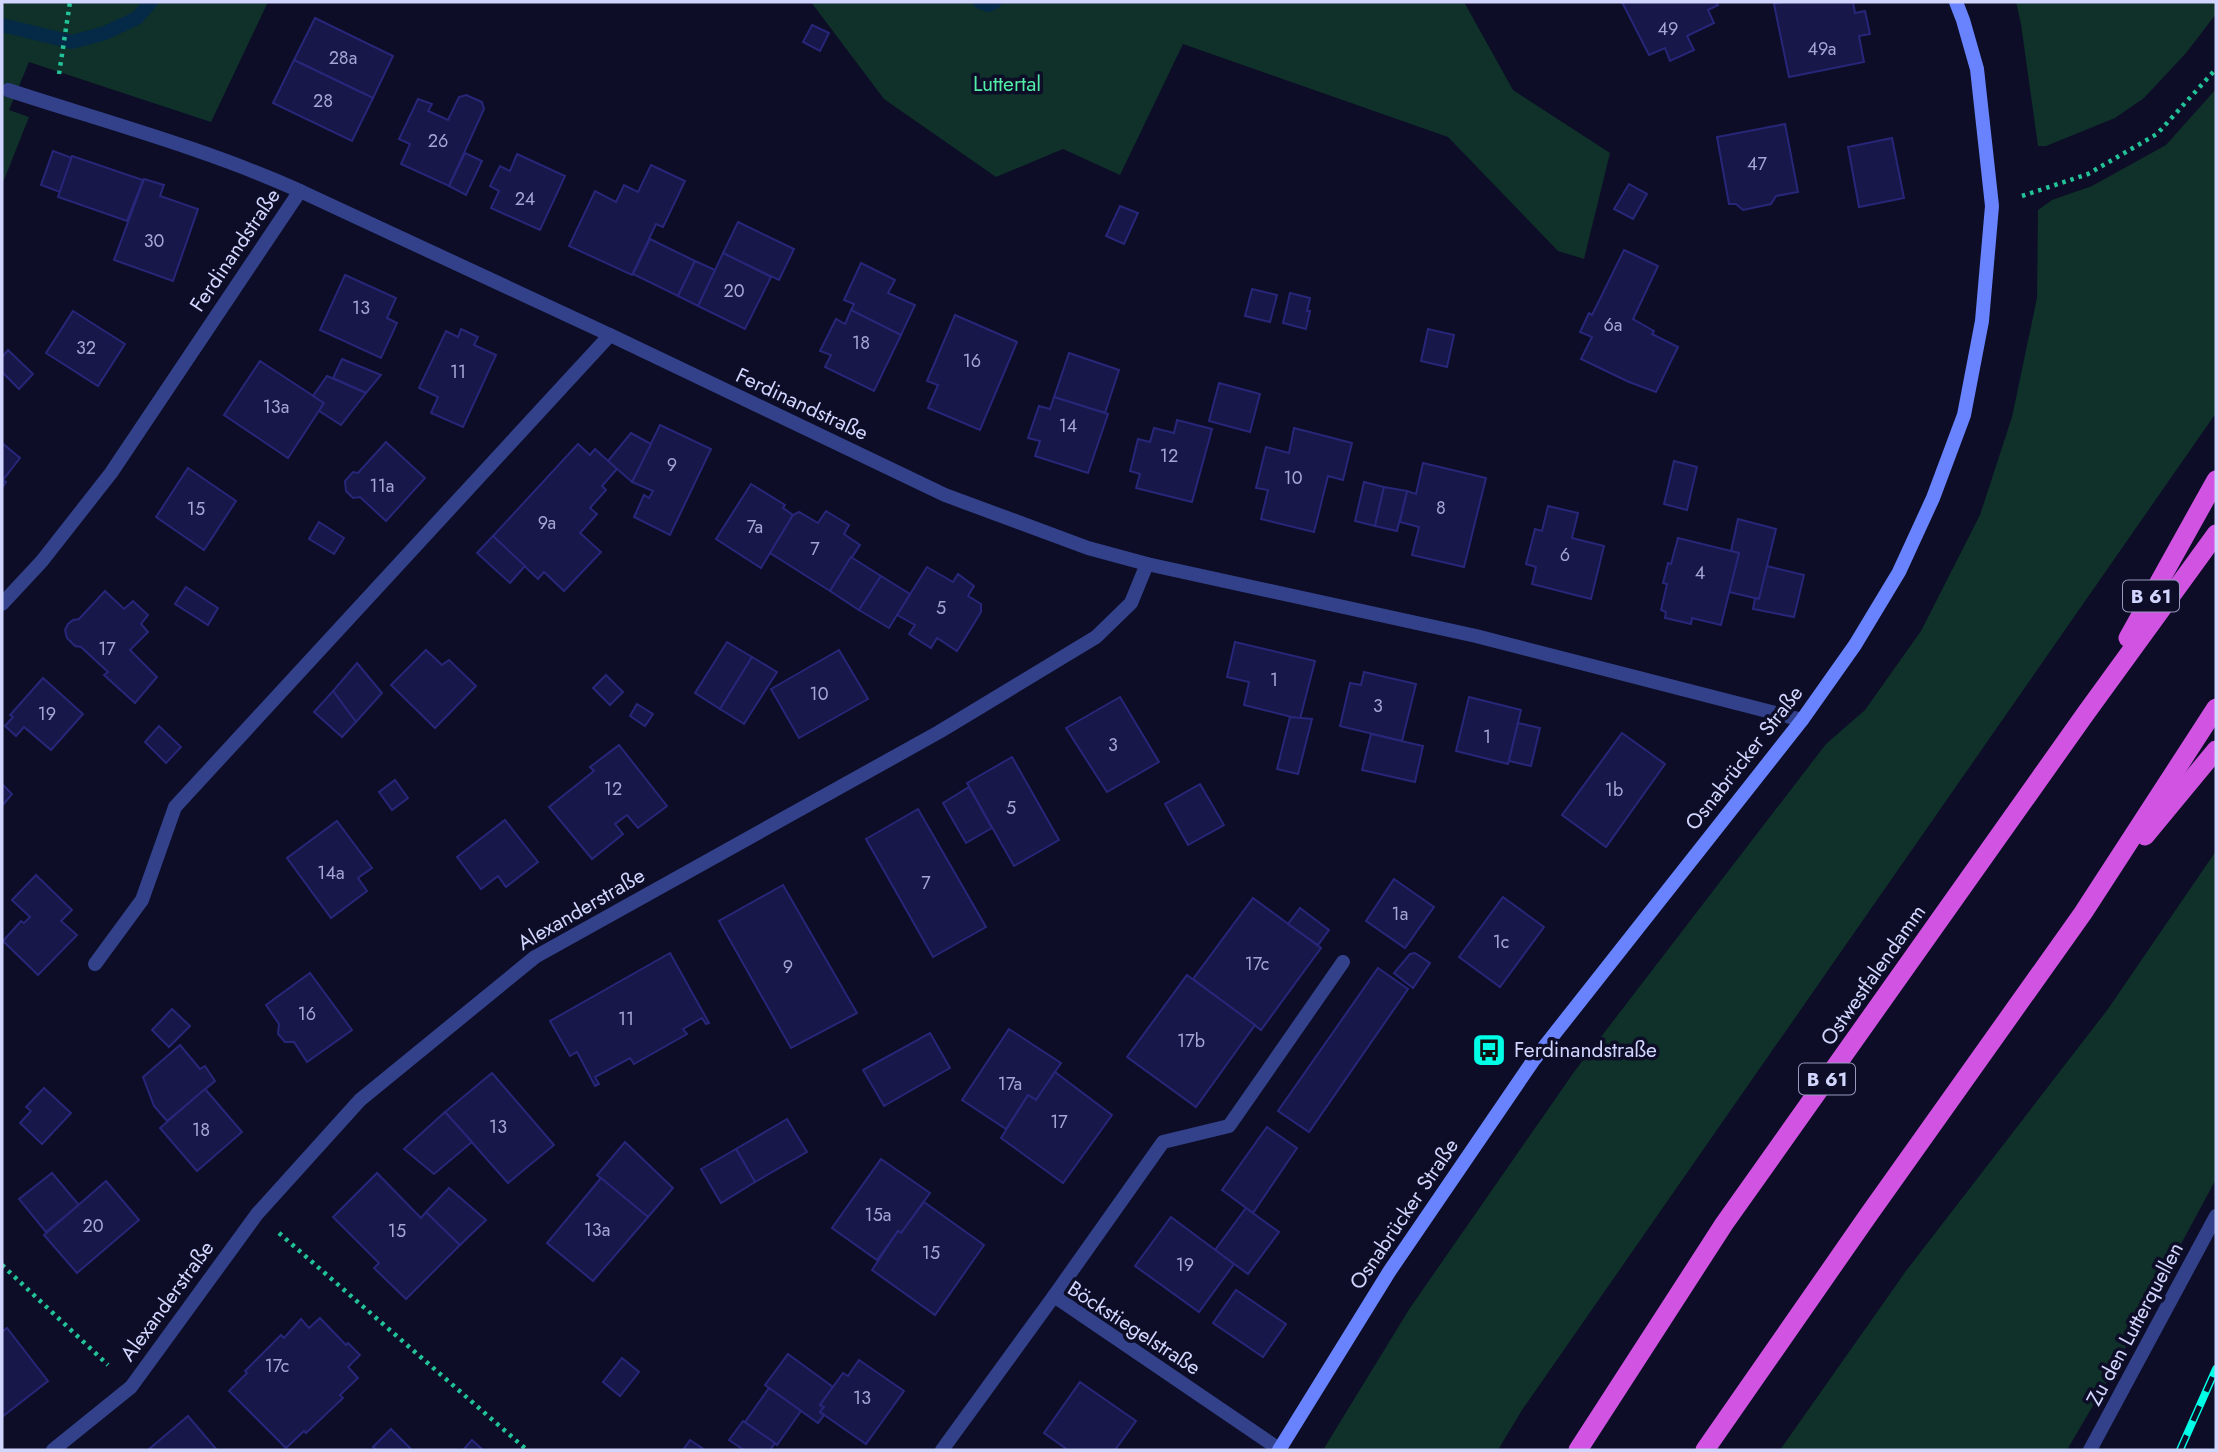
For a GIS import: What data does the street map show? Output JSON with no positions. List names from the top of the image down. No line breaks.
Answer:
{"streets":{"highway":["B 61","Ostwestfalendamm"],"main road":["Osnabrücker Straße"],"street":["Ferdinandstraße","Alexanderstraße","Zu den Lutterquellen","Böckstiegelstraße"]},"crossings":[["Ferdinandstraße","Osnabrücker Straße"],["Ferdinandstraße","Alexanderstraße"],["B 61","Ostwestfalendamm"],["Osnabrücker Straße","Böckstiegelstraße"]],"parks":["Luttertal"],"places":{"bus stop":["Ferdinandstraße"]},"house_numbers":["49","49a","28a","28","26","47","24","30","20","13","6a","18","32","16","11","13a","14","12","9","10","11a","8","15","9a","7a","7","6","4","5","17","1","10","3","19","1","3","12","1b","5","14a","7","1a","1c","17c","9","16","11","17b","17a","17","13","18","15a","20","13a","15","15","19","17c","13"]}
